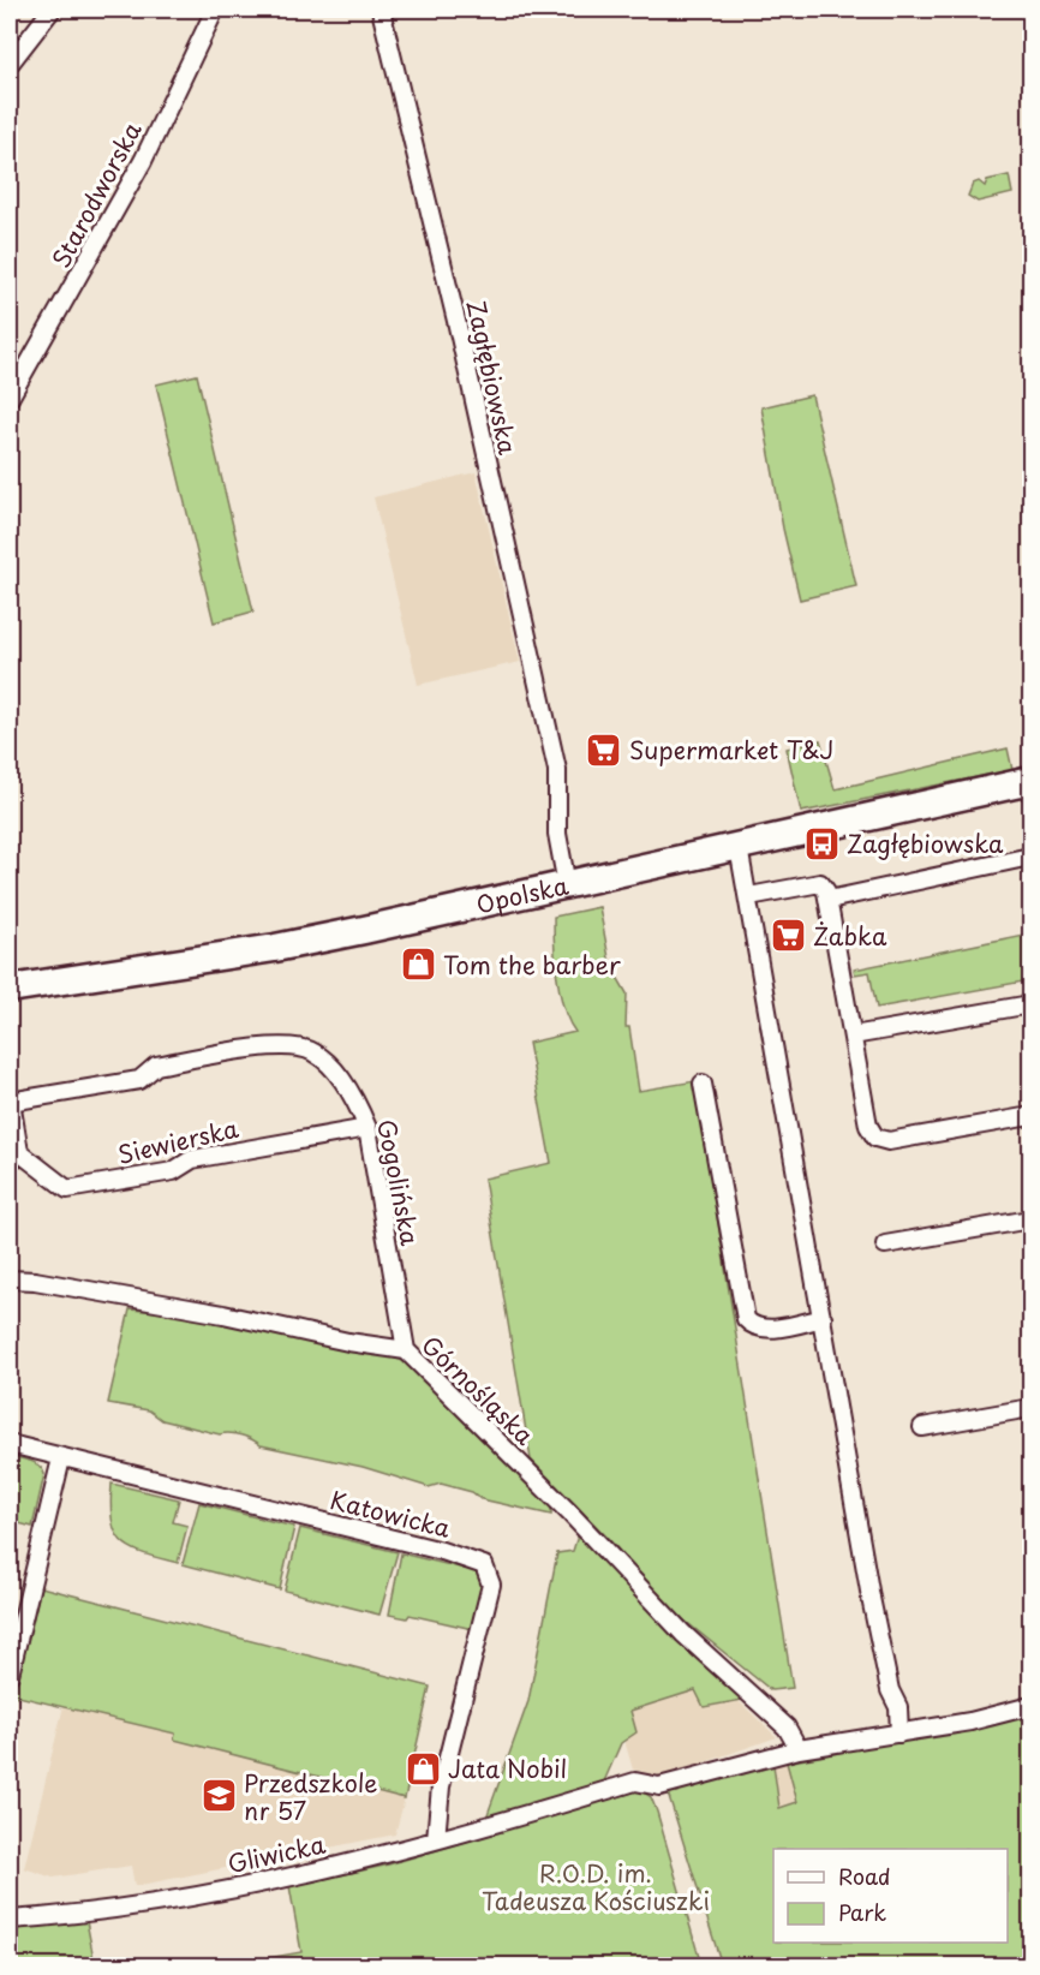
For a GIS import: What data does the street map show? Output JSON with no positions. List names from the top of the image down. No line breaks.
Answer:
{"streets":{"main road":["Opolska"],"street":["Starodworska","Zagłębiowska","Siewierska","Gogolińska","Górnośląska","Katowicka","Gliwicka"]},"crossings":[["Zagłębiowska","Opolska"],["Siewierska","Gogolińska"],["Gogolińska","Górnośląska"],["Górnośląska","Gliwicka"],["Katowicka","Gliwicka"]],"parks":["R.O.D. im. Tadeusza Kościuszki"],"places":{"supermarket":["Supermarket T&J","Żabka"],"bus stop":["Zagłębiowska"],"shop":["Tom the barber","Jata Nobil"],"school or university":["Przedszkole nr 57"]},"legend":["Road","Park"]}
